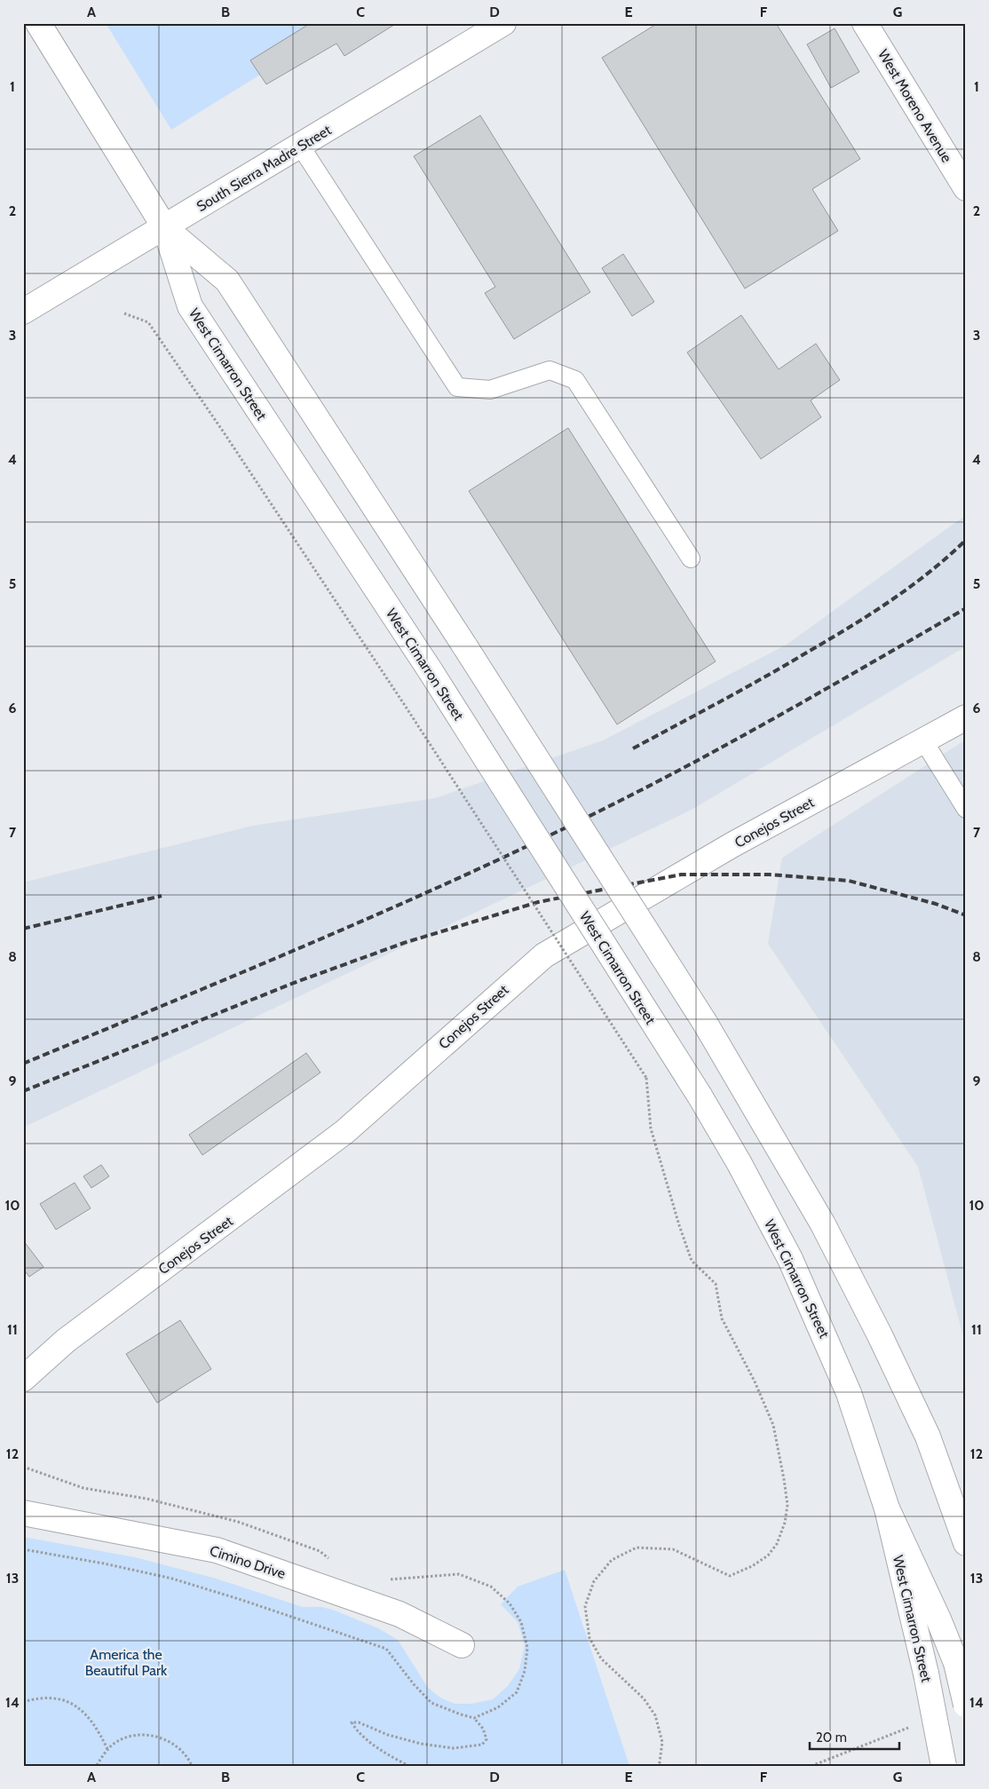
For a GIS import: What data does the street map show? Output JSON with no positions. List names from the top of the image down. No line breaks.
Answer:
{"streets":{"main road":["West Moreno Avenue","South Sierra Madre Street","West Cimarron Street","Conejos Street","Cimino Drive"]},"crossings":[["South Sierra Madre Street","West Cimarron Street"]],"parks":["America the Beautiful Park"],"scale_bar":"20 m","grid":{"columns":["A","B","C","D","E","F","G"],"rows":["1","2","3","4","5","6","7","8","9","10","11","12","13","14"]}}
